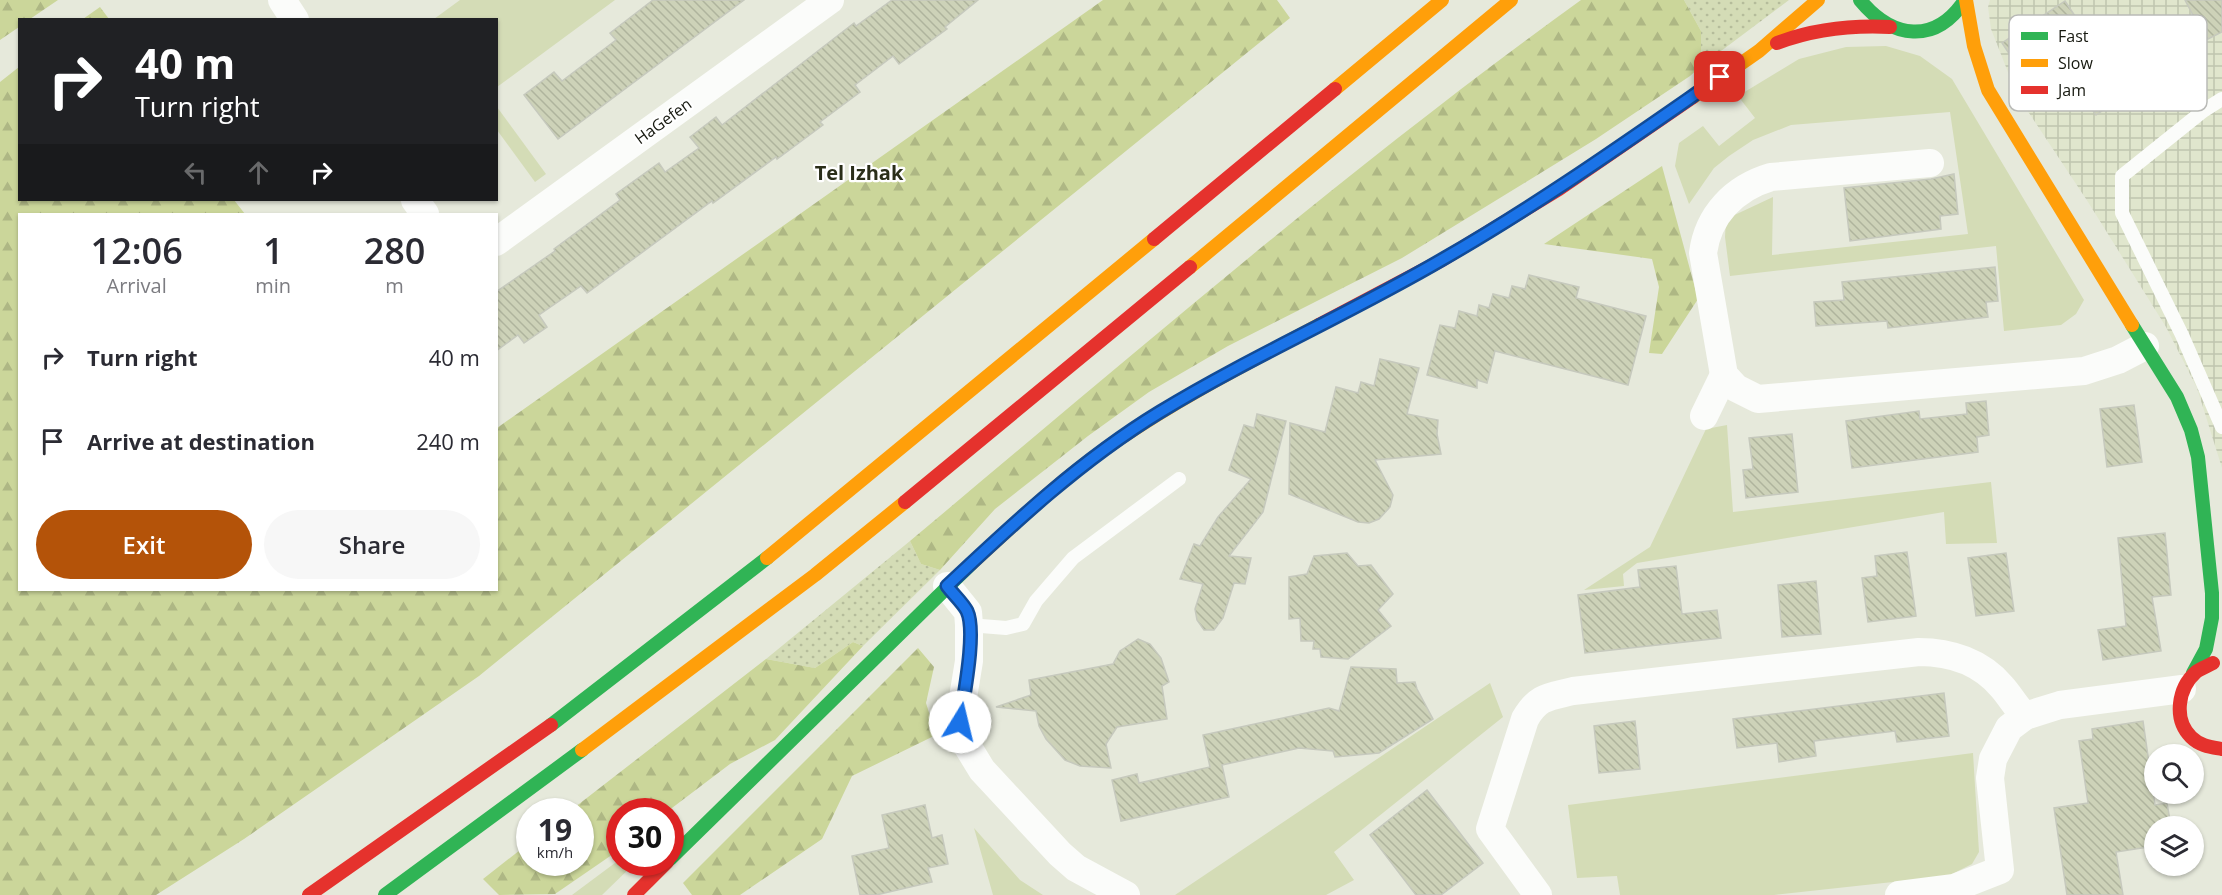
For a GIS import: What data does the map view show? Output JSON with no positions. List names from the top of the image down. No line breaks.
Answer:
{"streets":{"street":["HaGefen"]},"districts":["Tel Izhak"],"legend":["Fast","Slow","Jam"],"page":{"turn":["40 m","Turn right"],"eta":["12:06","Arrival","1","min","280","m"],"list":[{"name":"Turn right","value":"40 m"},{"name":"Arrive at destination","value":"240 m"}],"buttons":["Exit","Share"],"speed":"19 km/h","limit":"30"}}
